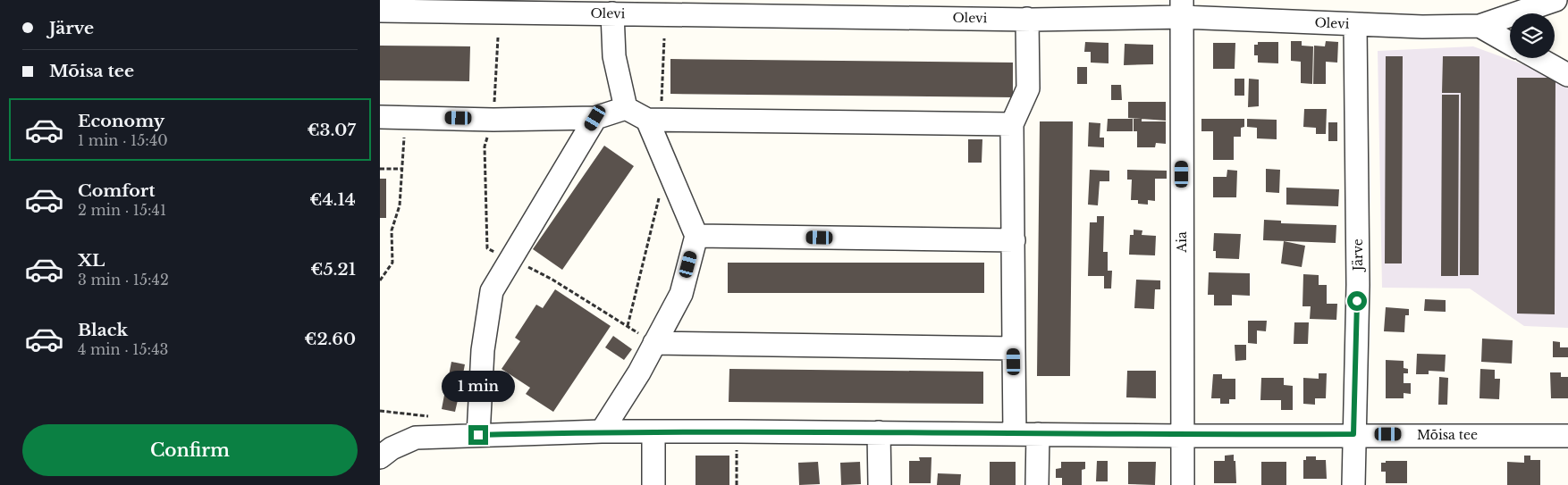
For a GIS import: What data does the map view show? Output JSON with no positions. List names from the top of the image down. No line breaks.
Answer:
{"streets":{"street":["Olevi","Aia","Järve","Mõisa tee"]},"crossings":[["Olevi","Aia"],["Olevi","Järve"],["Aia","Mõisa tee"],["Järve","Mõisa tee"]],"page":{"banner":["Järve","Mõisa tee"],"list":[{"name":"Economy","note":"1 min · 15:40","value":"€3.07"},{"name":"Comfort","note":"2 min · 15:41","value":"€4.14"},{"name":"XL","note":"3 min · 15:42","value":"€5.21"},{"name":"Black","note":"4 min · 15:43","value":"€2.60"}],"bubble":"1 min","buttons":"Confirm"}}
